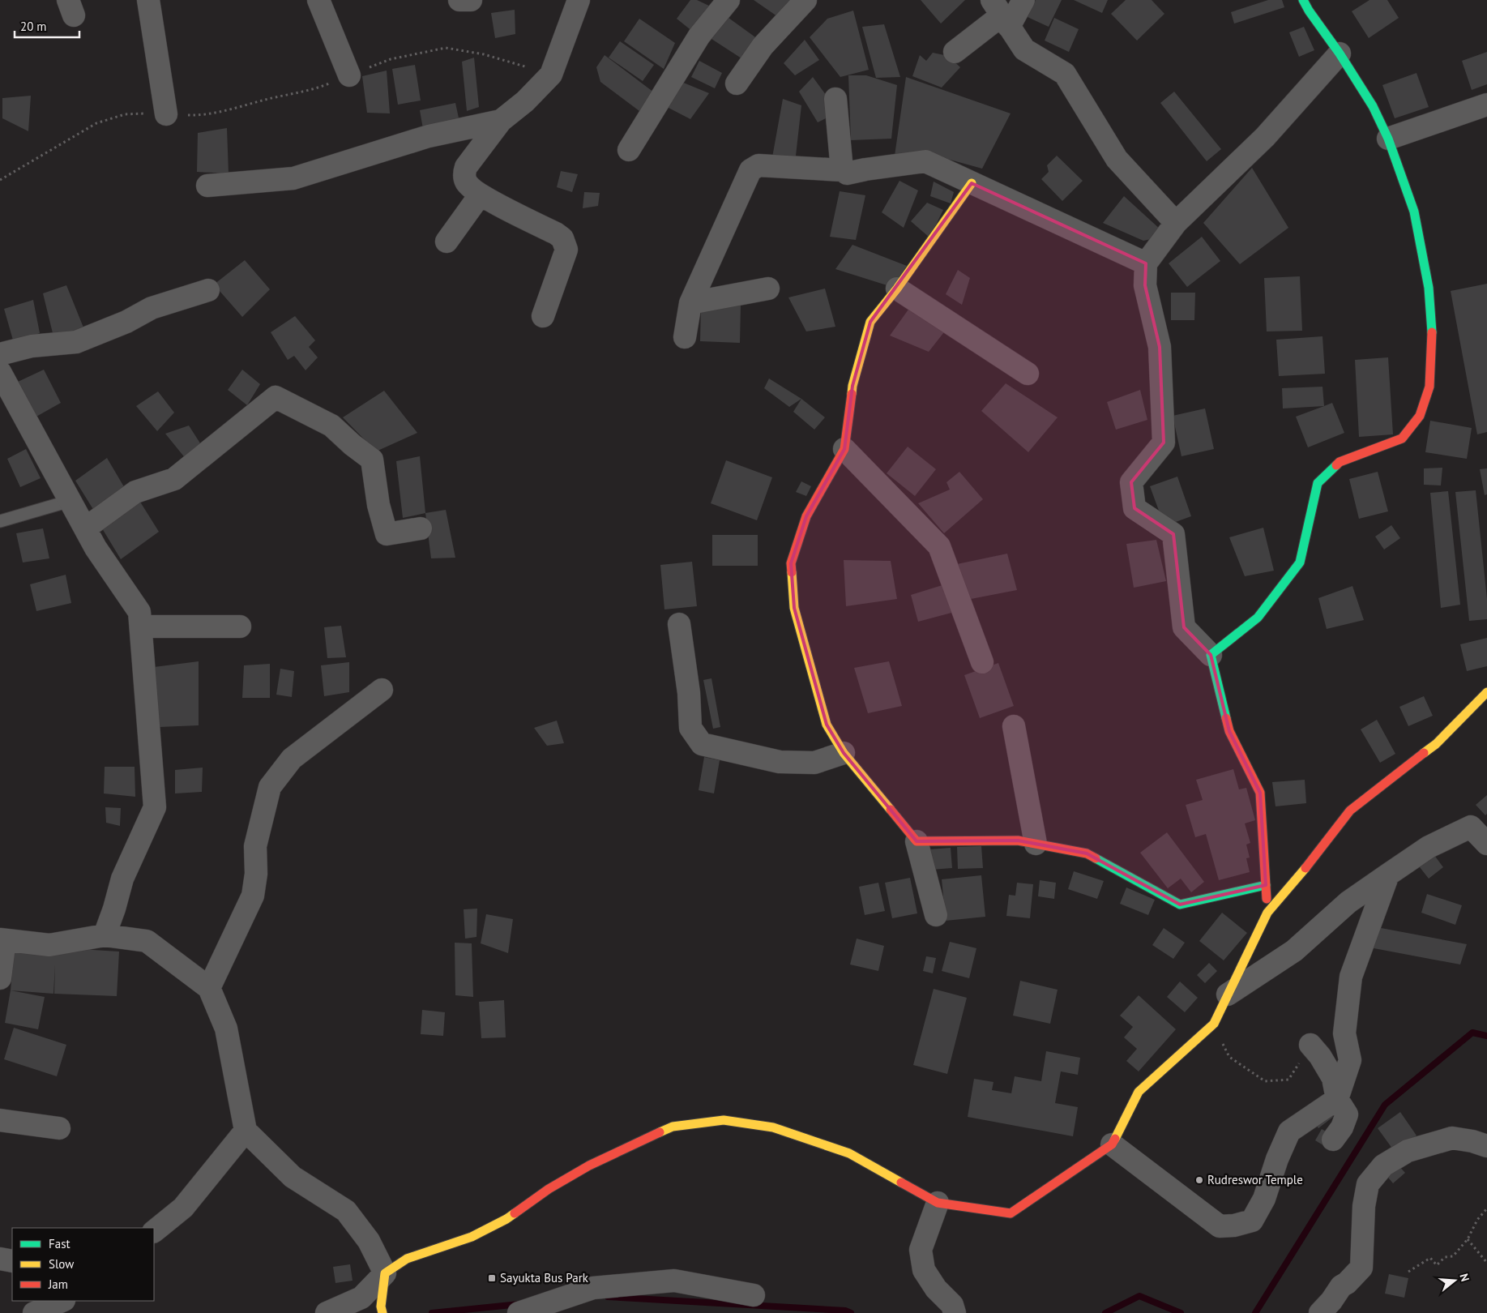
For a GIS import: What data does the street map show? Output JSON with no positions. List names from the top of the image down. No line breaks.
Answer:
{"places":{"other":["Rudreswor Temple"],"transit":["Sayukta Bus Park"]},"legend":["Fast","Slow","Jam"],"scale_bar":"20 m","north":"right"}
